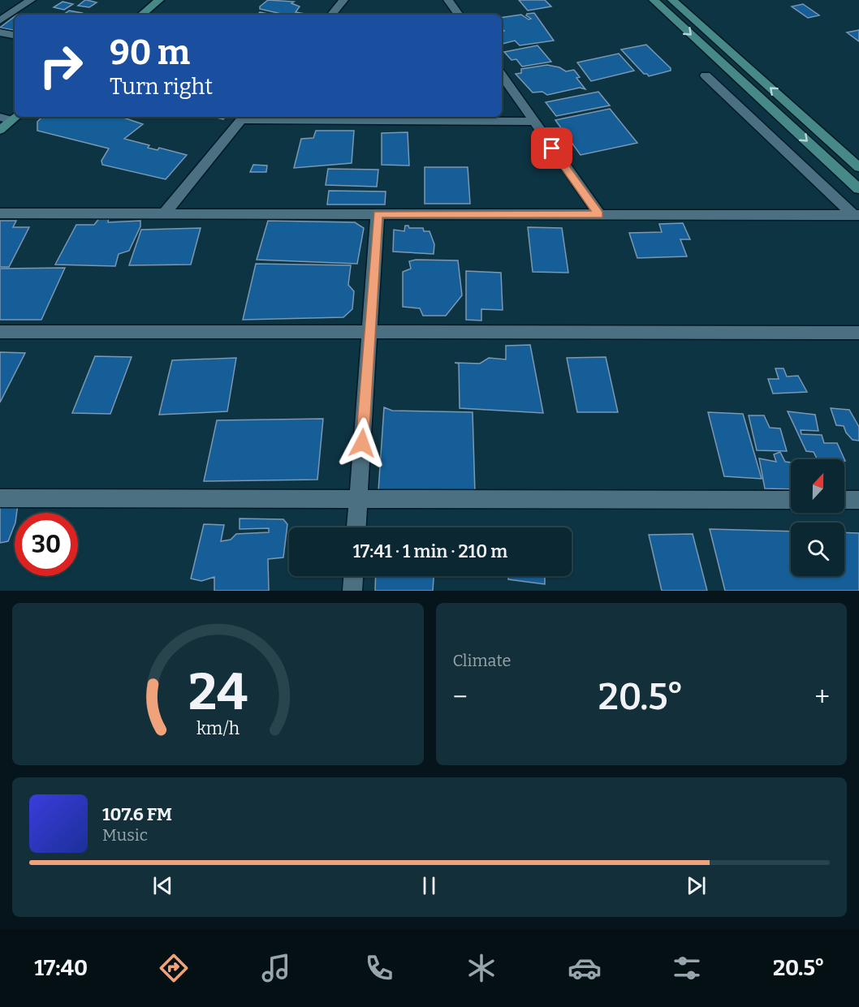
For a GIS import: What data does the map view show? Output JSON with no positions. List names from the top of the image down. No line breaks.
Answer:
{"north":"top","page":{"turn":["90 m","Turn right"],"limit":"30","trip":"17:41 · 1 min · 210 m","tile":"Climate","heat":["−","20.5°","+"],"song":["107.6 FM","Music"],"tabs":["17:40","20.5°"],"gauge":["24","km/h"]}}
